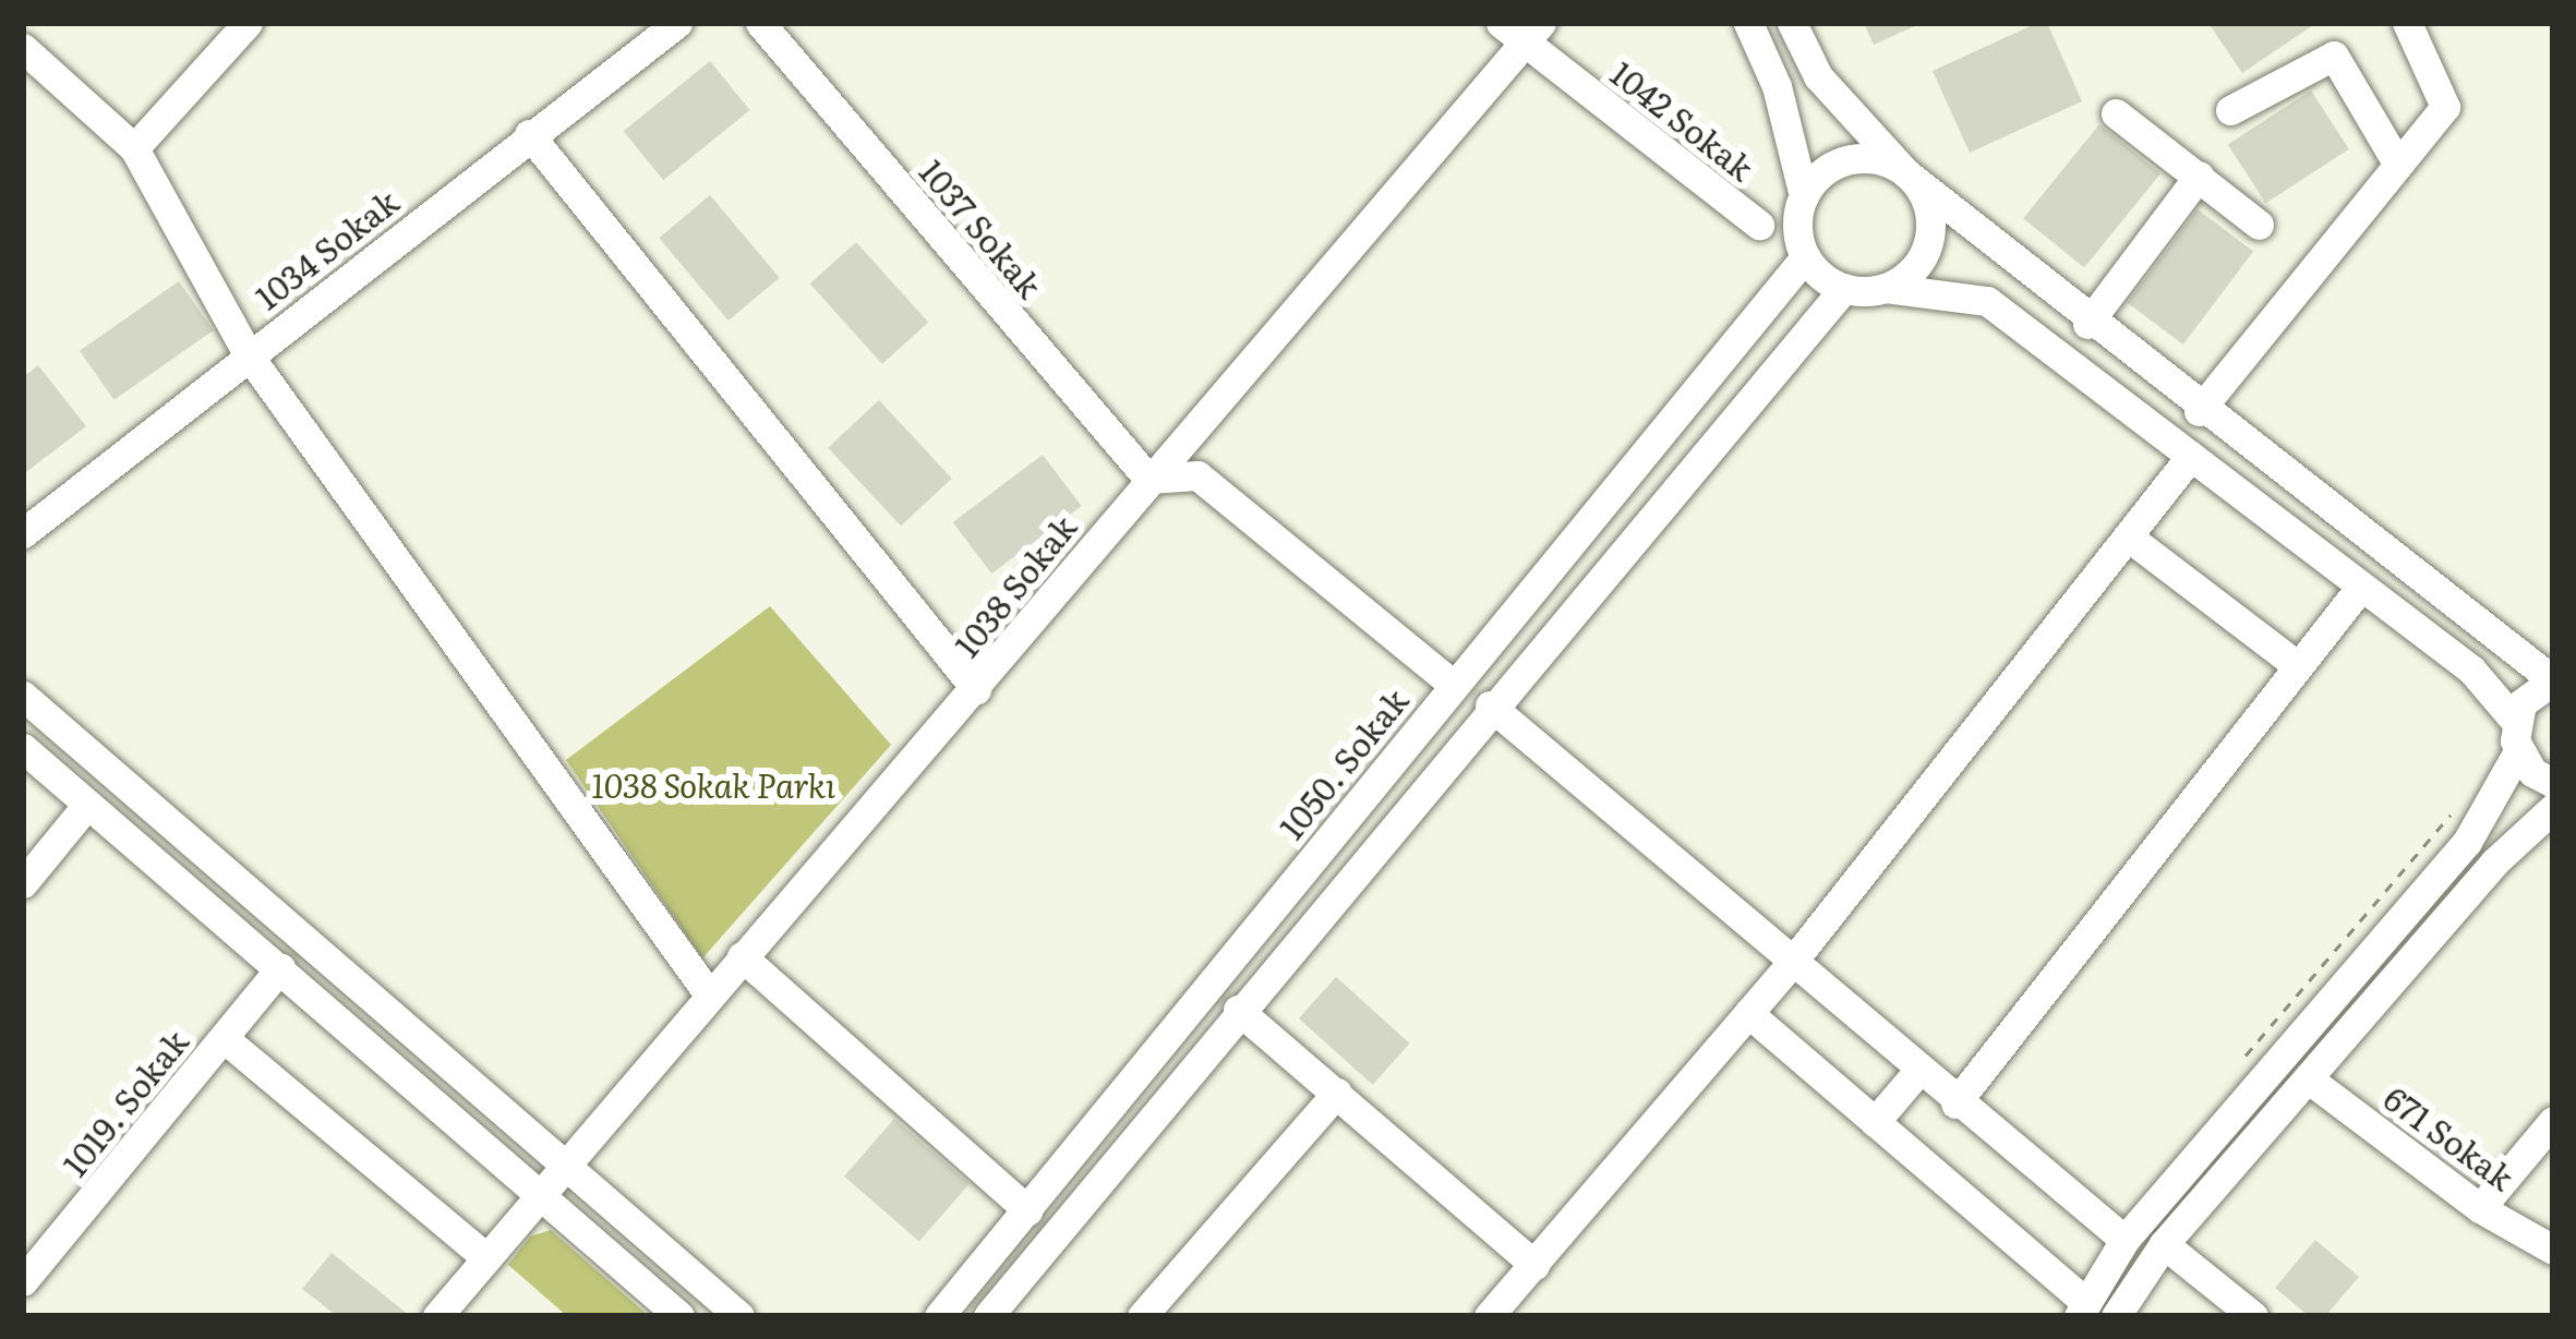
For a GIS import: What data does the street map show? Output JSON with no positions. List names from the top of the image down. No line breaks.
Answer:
{"streets":{"street":["1042 Sokak","1037 Sokak","1034 Sokak","1038 Sokak","1050. Sokak","1019. Sokak","671 Sokak"]},"crossings":[["1042 Sokak","1038 Sokak"],["1037 Sokak","1038 Sokak"]],"parks":["1038 Sokak Parkı"]}
